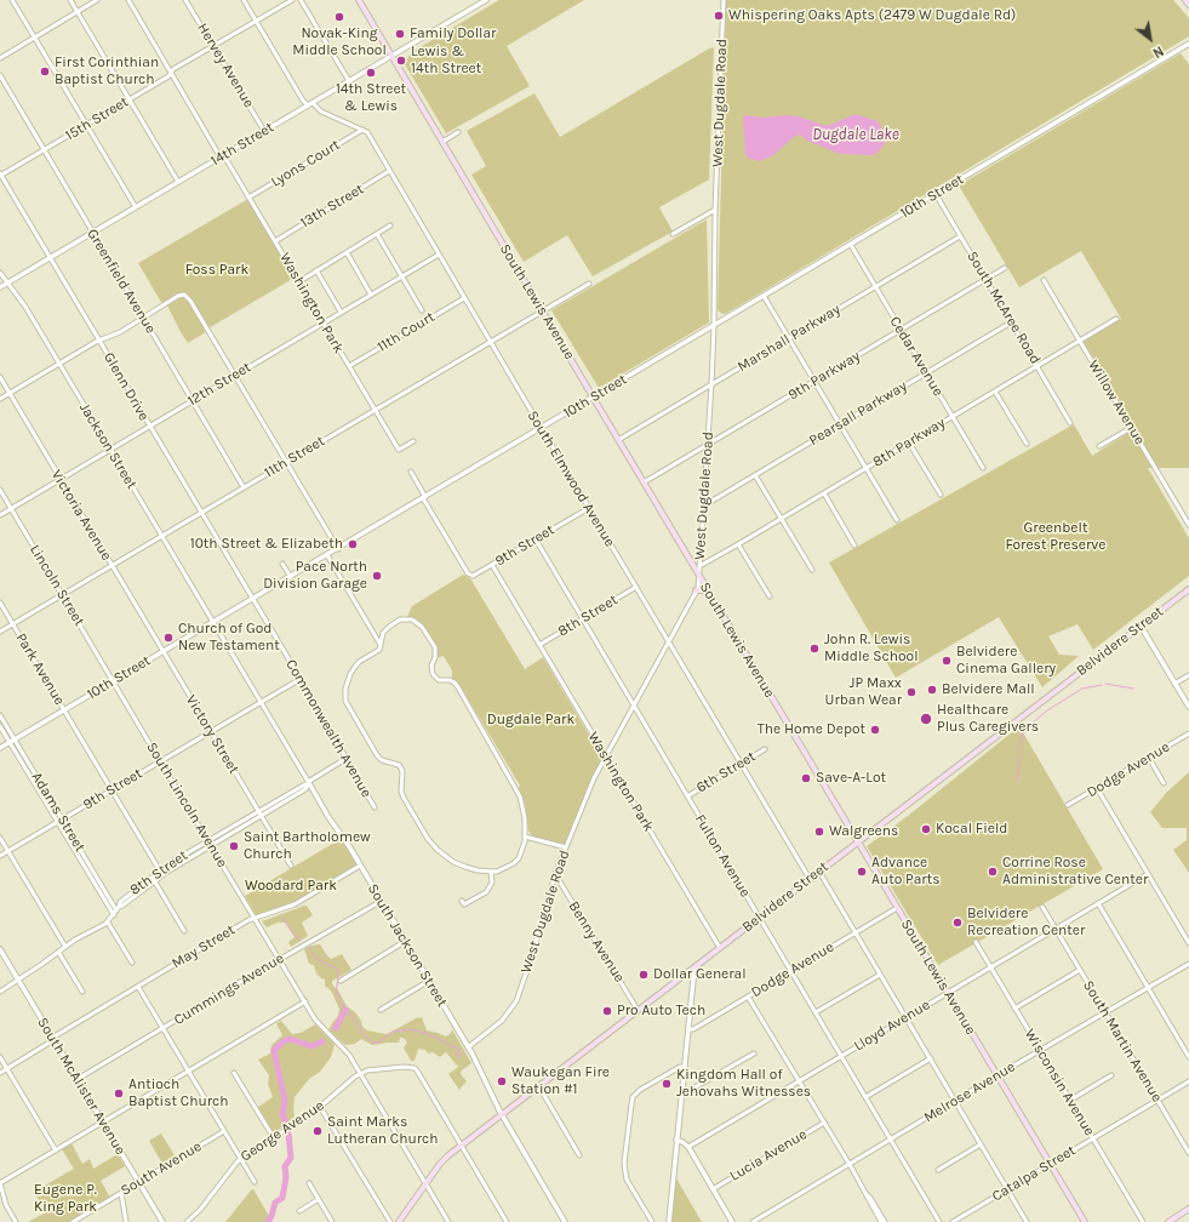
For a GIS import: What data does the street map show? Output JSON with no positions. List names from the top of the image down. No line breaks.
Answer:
{"streets":{"main road":["South Lewis Avenue","Belvidere Street"],"street":["Hervey Avenue","West Dugdale Road","15th Street","14th Street","Lyons Court","10th Street","13th Street","Greenfield Avenue","Washington Park","South McAree Road","11th Court","Marshall Parkway","Cedar Avenue","9th Parkway","12th Street","Glenn Drive","Willow Avenue","Pearsall Parkway","8th Parkway","Jackson Street","11th Street","South Elmwood Avenue","Victoria Avenue","9th Street","Lincoln Street","8th Street","Park Avenue","Commonwealth Avenue","Victory Street","Dodge Avenue","6th Street","South Lincoln Avenue","Adams Street","Fulton Avenue","Benny Avenue","South Jackson Street","May Street","Cummings Avenue","Lloyd Avenue","South Martin Avenue","Wisconsin Avenue","South McAlister Avenue","Melrose Avenue","George Avenue","Lucia Avenue","South Avenue","Catalpa Street"]},"crossings":[["Hervey Avenue","15th Street"],["Hervey Avenue","14th Street"],["West Dugdale Road","10th Street"],["West Dugdale Road","South Lewis Avenue"],["West Dugdale Road","Washington Park"],["West Dugdale Road","Marshall Parkway"],["West Dugdale Road","9th Parkway"],["West Dugdale Road","Pearsall Parkway"],["West Dugdale Road","8th Parkway"],["West Dugdale Road","South Elmwood Avenue"],["West Dugdale Road","Fulton Avenue"],["West Dugdale Road","Benny Avenue"],["West Dugdale Road","South Jackson Street"],["15th Street","Greenfield Avenue"],["15th Street","Washington Park"],["15th Street","Glenn Drive"],["14th Street","Greenfield Avenue"],["14th Street","South Lewis Avenue"],["14th Street","Washington Park"],["14th Street","Glenn Drive"],["14th Street","Jackson Street"],["14th Street","South Elmwood Avenue"],["Lyons Court","Washington Park"],["Lyons Court","South Elmwood Avenue"],["10th Street","South Lewis Avenue"],["10th Street","South McAree Road"],["10th Street","Cedar Avenue"],["10th Street","Glenn Drive"],["10th Street","Jackson Street"],["10th Street","South Elmwood Avenue"],["10th Street","Victoria Avenue"],["10th Street","9th Street"],["10th Street","Lincoln Street"],["10th Street","Park Avenue"],["10th Street","Commonwealth Avenue"],["10th Street","Victory Street"],["10th Street","South Lincoln Avenue"],["10th Street","Adams Street"],["10th Street","South Jackson Street"],["13th Street","Washington Park"],["13th Street","South Elmwood Avenue"],["Greenfield Avenue","12th Street"],["Greenfield Avenue","11th Street"],["South Lewis Avenue","Marshall Parkway"],["South Lewis Avenue","9th Parkway"],["South Lewis Avenue","11th Street"],["South Lewis Avenue","Belvidere Street"],["South Lewis Avenue","Dodge Avenue"],["South Lewis Avenue","Lloyd Avenue"],["South Lewis Avenue","Melrose Avenue"],["South Lewis Avenue","Catalpa Street"],["Washington Park","11th Court"],["Washington Park","12th Street"],["Washington Park","11th Street"],["Washington Park","9th Street"],["Washington Park","8th Street"],["Washington Park","Belvidere Street"],["South McAree Road","Marshall Parkway"],["South McAree Road","9th Parkway"],["South McAree Road","Pearsall Parkway"],["South McAree Road","8th Parkway"],["11th Court","South Elmwood Avenue"],["Marshall Parkway","Cedar Avenue"],["Cedar Avenue","9th Parkway"],["Cedar Avenue","Pearsall Parkway"],["Cedar Avenue","8th Parkway"],["12th Street","Glenn Drive"],["12th Street","Jackson Street"],["12th Street","South Elmwood Avenue"],["12th Street","Victoria Avenue"],["12th Street","Lincoln Street"],["Glenn Drive","11th Street"],["Glenn Drive","Commonwealth Avenue"],["Willow Avenue","8th Parkway"],["Jackson Street","11th Street"],["Jackson Street","South Jackson Street"],["11th Street","South Elmwood Avenue"],["11th Street","Victoria Avenue"],["11th Street","Lincoln Street"],["11th Street","Park Avenue"],["South Elmwood Avenue","9th Street"],["South Elmwood Avenue","8th Street"],["South Elmwood Avenue","Belvidere Street"],["South Elmwood Avenue","6th Street"],["Victoria Avenue","Victory Street"],["9th Street","Park Avenue"],["9th Street","Commonwealth Avenue"],["9th Street","Victory Street"],["9th Street","South Lincoln Avenue"],["9th Street","Adams Street"],["9th Street","Fulton Avenue"],["9th Street","South Jackson Street"],["Lincoln Street","South Lincoln Avenue"],["8th Street","Park Avenue"],["8th Street","Commonwealth Avenue"],["8th Street","Victory Street"],["8th Street","South Lincoln Avenue"],["8th Street","Adams Street"],["8th Street","Fulton Avenue"],["8th Street","South Jackson Street"],["8th Street","South McAlister Avenue"],["Belvidere Street","South Lincoln Avenue"],["Belvidere Street","Fulton Avenue"],["Belvidere Street","Benny Avenue"],["Belvidere Street","South Jackson Street"],["Belvidere Street","George Avenue"],["Dodge Avenue","Fulton Avenue"],["6th Street","Fulton Avenue"],["South Lincoln Avenue","May Street"],["South Lincoln Avenue","Cummings Avenue"],["South Lincoln Avenue","George Avenue"],["Fulton Avenue","Lloyd Avenue"],["Fulton Avenue","Melrose Avenue"],["South Jackson Street","May Street"],["South Jackson Street","Cummings Avenue"],["May Street","South McAlister Avenue"],["Cummings Avenue","South McAlister Avenue"],["Lloyd Avenue","South Martin Avenue"],["Lloyd Avenue","Wisconsin Avenue"],["South Martin Avenue","Melrose Avenue"],["South Martin Avenue","Catalpa Street"],["Wisconsin Avenue","Melrose Avenue"],["Wisconsin Avenue","Catalpa Street"],["South McAlister Avenue","South Avenue"]],"water":["Dugdale Lake"],"parks":["Foss Park","Greenbelt Forest Preserve","Dugdale Park","Woodard Park","Eugene P. King Park"],"places":["Whispering Oaks Apts (2479 W Dugdale Rd)","Novak-King Middle School","Family Dollar","Lewis & 14th Street","First Corinthian Baptist Church","14th Street & Lewis","10th Street & Elizabeth","Pace North Division Garage","Church of God New Testament","John R. Lewis Middle School","Belvidere Cinema Gallery","Belvidere Mall","JP Maxx Urban Wear","Healthcare Plus Caregivers","The Home Depot","Save-A-Lot","Kocal Field","Walgreens","Saint Bartholomew Church","Advance Auto Parts","Corrine Rose Administrative Center","Belvidere Recreation Center","Dollar General","Pro Auto Tech","Waukegan Fire Station #1","Kingdom Hall of Jehovahs Witnesses","Antioch Baptist Church","Saint Marks Lutheran Church"],"north":"bottom right"}
